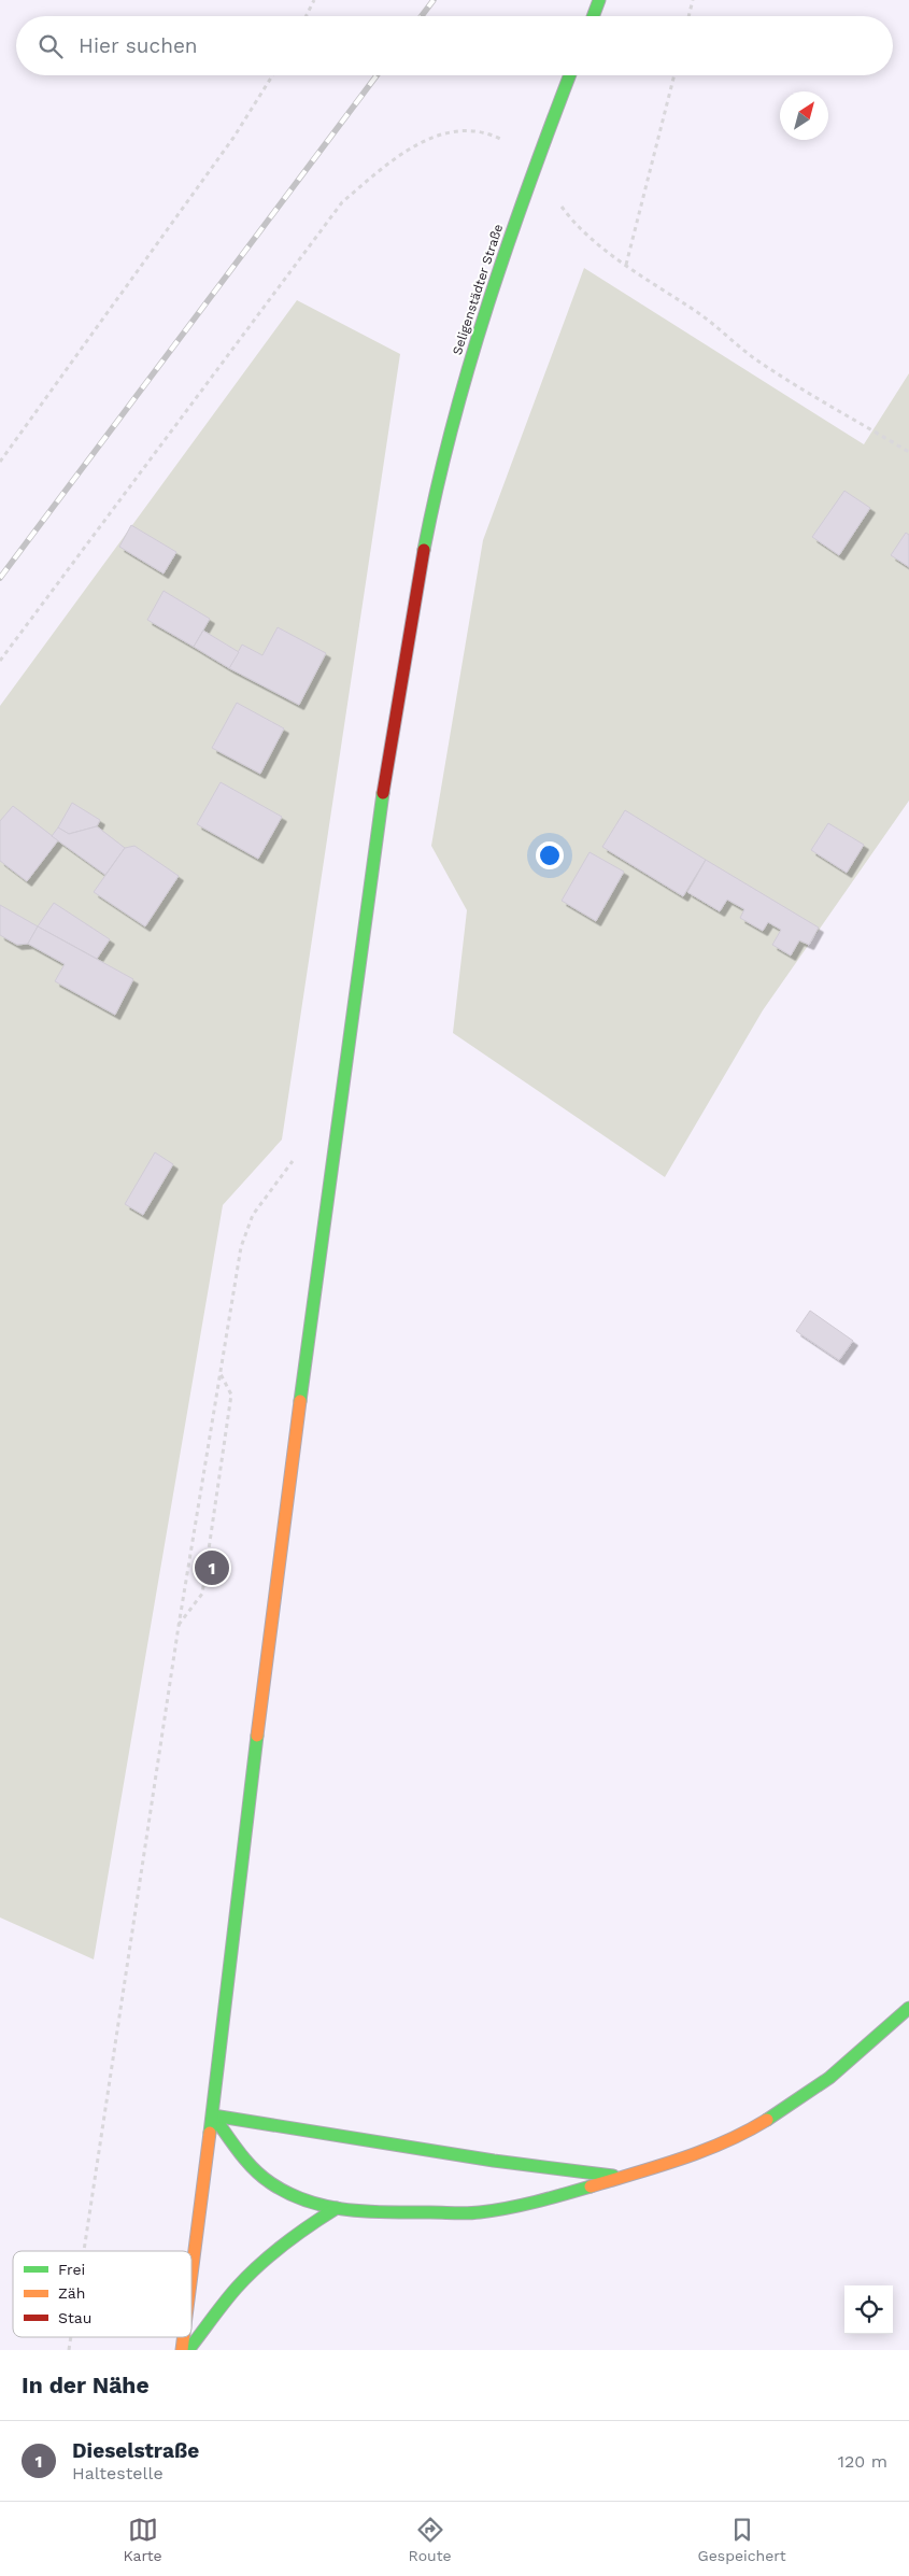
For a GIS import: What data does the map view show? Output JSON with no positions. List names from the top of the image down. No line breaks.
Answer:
{"streets":{"main road":["Seligenstädter Straße"]},"legend":["Frei","Zäh","Stau"],"north":"top right","page":{"search":"Hier suchen","pins":"1","heading":"In der Nähe","list":[{"mark":"1","name":"Dieselstraße","note":"Haltestelle","value":"120 m"}],"nav":["Karte","Route","Gespeichert"]}}
